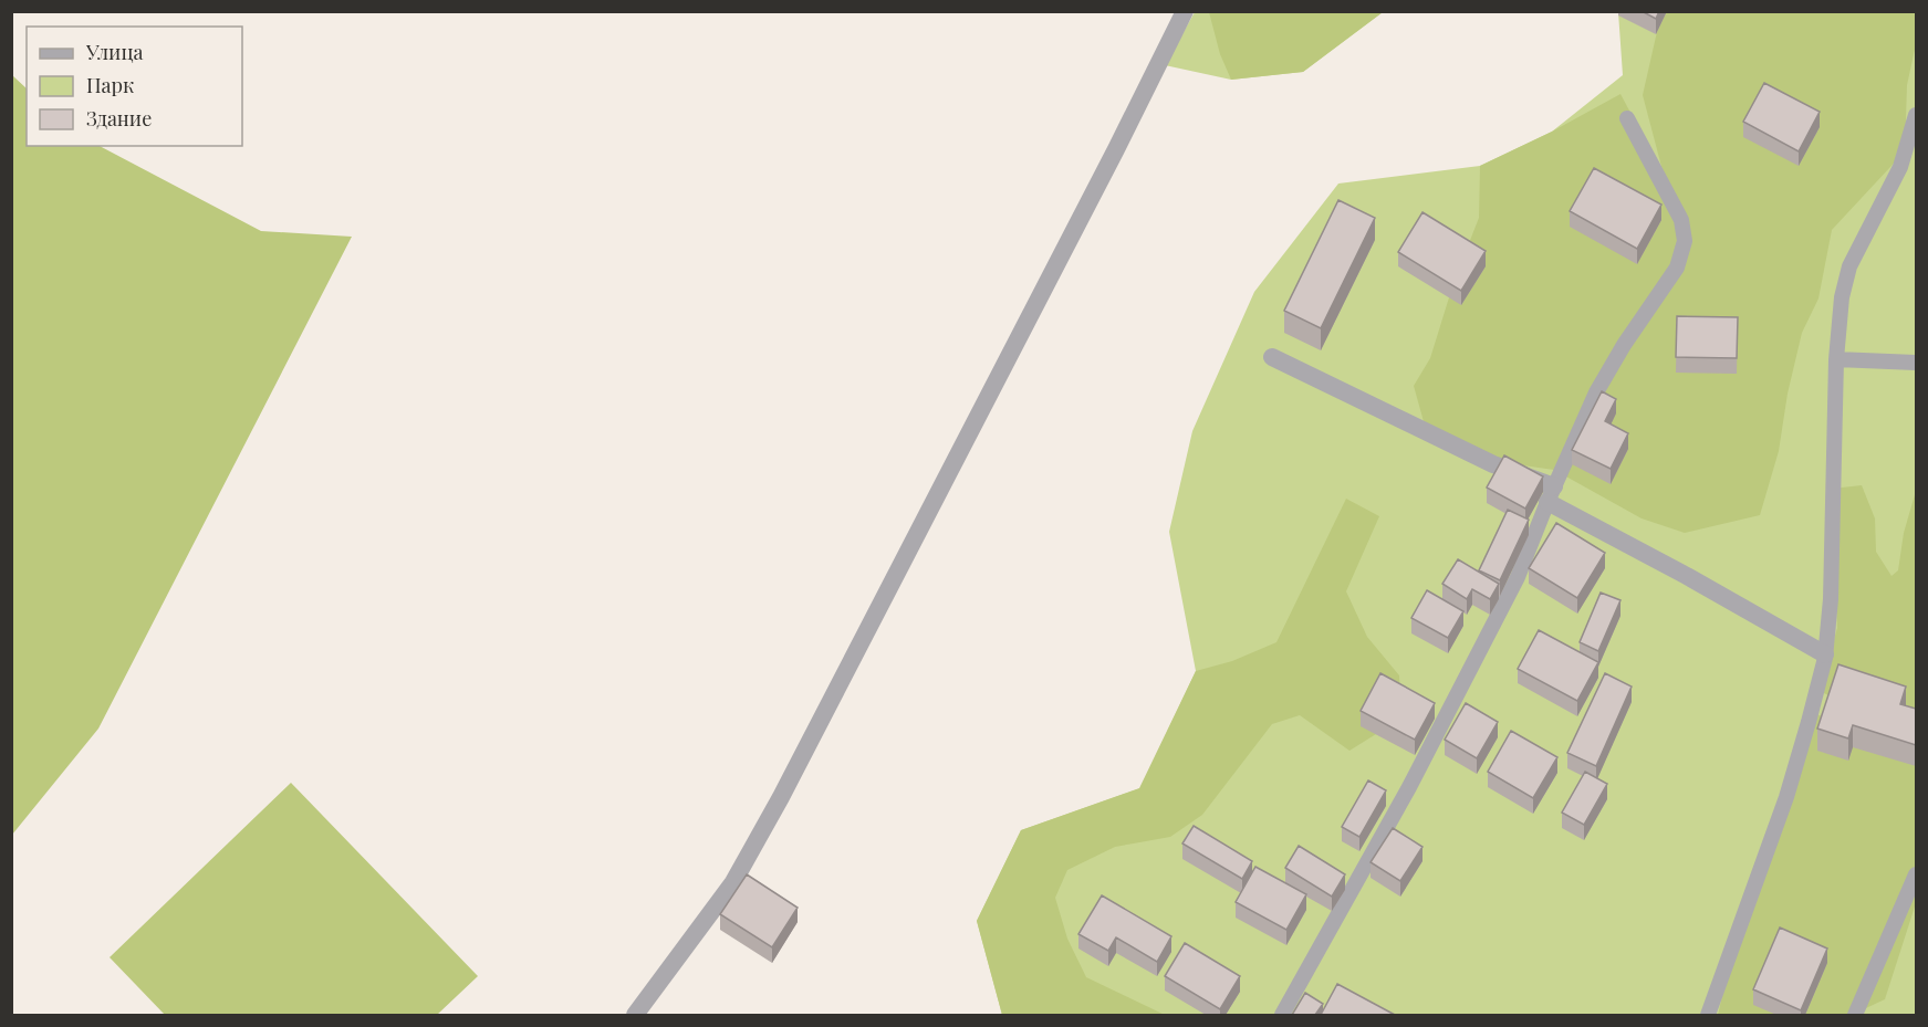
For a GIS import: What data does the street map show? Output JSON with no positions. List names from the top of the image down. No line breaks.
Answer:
{"legend":["Улица","Парк","Здание"]}
